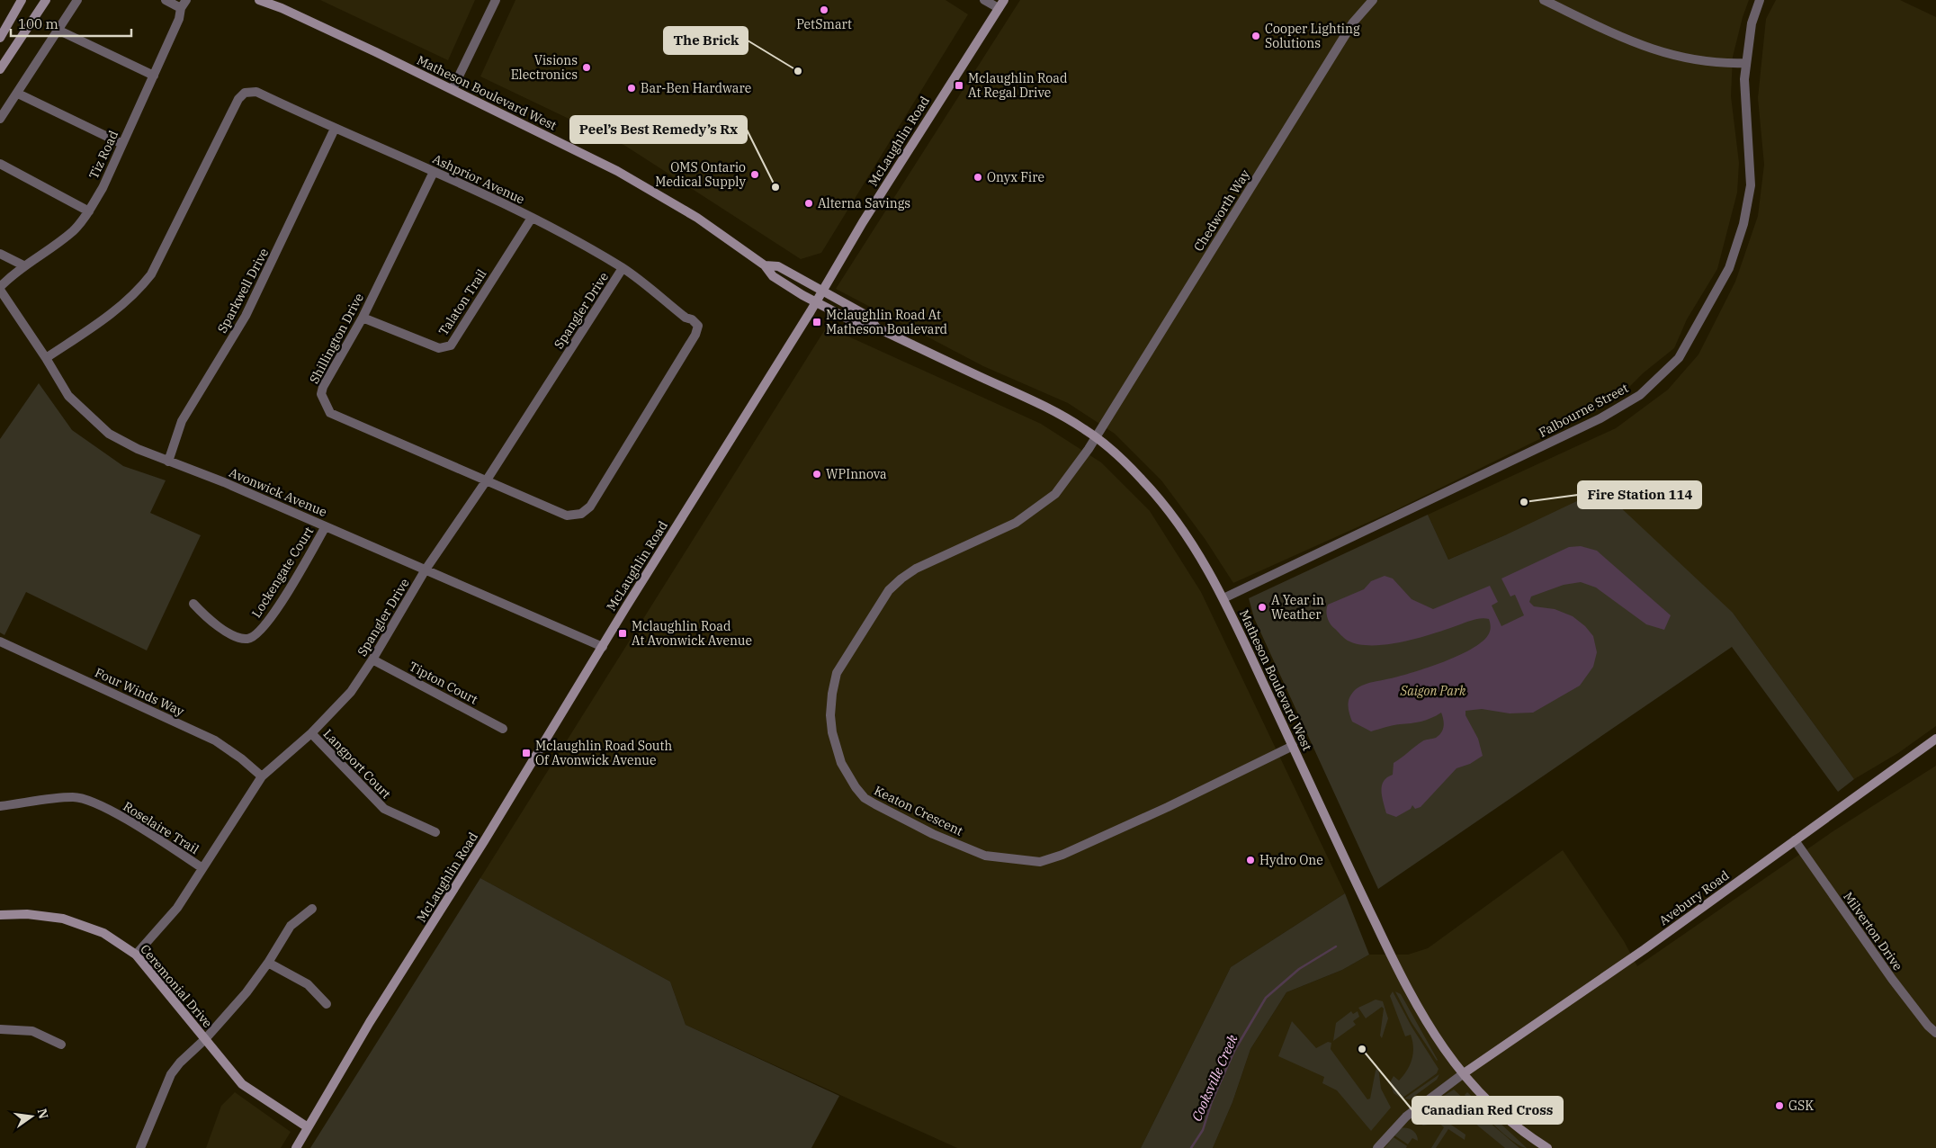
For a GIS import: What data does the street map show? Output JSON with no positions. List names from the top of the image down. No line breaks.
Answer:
{"streets":{"street":["Matheson Boulevard West","McLaughlin Road","Tiz Road","Ashprior Avenue","Chedworth Way","Sparkwell Drive","Talaton Trail","Spangler Drive","Shillington Drive","Falbourne Street","Avonwick Avenue","Lockengate Court","Tipton Court","Four Winds Way","Langport Court","Keaton Crescent","Roselaire Trail","Avebury Road","Milverton Drive","Ceremonial Drive"]},"crossings":[["Matheson Boulevard West","McLaughlin Road"],["Matheson Boulevard West","Chedworth Way"],["Matheson Boulevard West","Falbourne Street"],["Matheson Boulevard West","Keaton Crescent"],["Matheson Boulevard West","Avebury Road"],["McLaughlin Road","Avonwick Avenue"],["McLaughlin Road","Ceremonial Drive"],["Tiz Road","Avonwick Avenue"],["Ashprior Avenue","Sparkwell Drive"],["Ashprior Avenue","Talaton Trail"],["Ashprior Avenue","Spangler Drive"],["Ashprior Avenue","Shillington Drive"],["Ashprior Avenue","Avonwick Avenue"],["Chedworth Way","Keaton Crescent"],["Sparkwell Drive","Avonwick Avenue"],["Talaton Trail","Shillington Drive"],["Spangler Drive","Shillington Drive"],["Spangler Drive","Avonwick Avenue"],["Spangler Drive","Tipton Court"],["Spangler Drive","Four Winds Way"],["Spangler Drive","Langport Court"],["Spangler Drive","Roselaire Trail"],["Spangler Drive","Ceremonial Drive"],["Avonwick Avenue","Lockengate Court"],["Avebury Road","Milverton Drive"]],"water":["Cooksville Creek"],"parks":["Saigon Park"],"places":{"other":["PetSmart","Cooper Lighting Solutions","Visions Electronics","The Brick","Bar-Ben Hardware","OMS Ontario Medical Supply","Onyx Fire","Peel’s Best Remedy’s Rx","Alterna Savings","WPInnova","Fire Station 114","A Year in Weather","Hydro One","Canadian Red Cross","GSK"],"transit":["Mclaughlin Road At Regal Drive","Mclaughlin Road At Matheson Boulevard","Mclaughlin Road At Avonwick Avenue","Mclaughlin Road South Of Avonwick Avenue"]},"scale_bar":"100 m","north":"right"}
